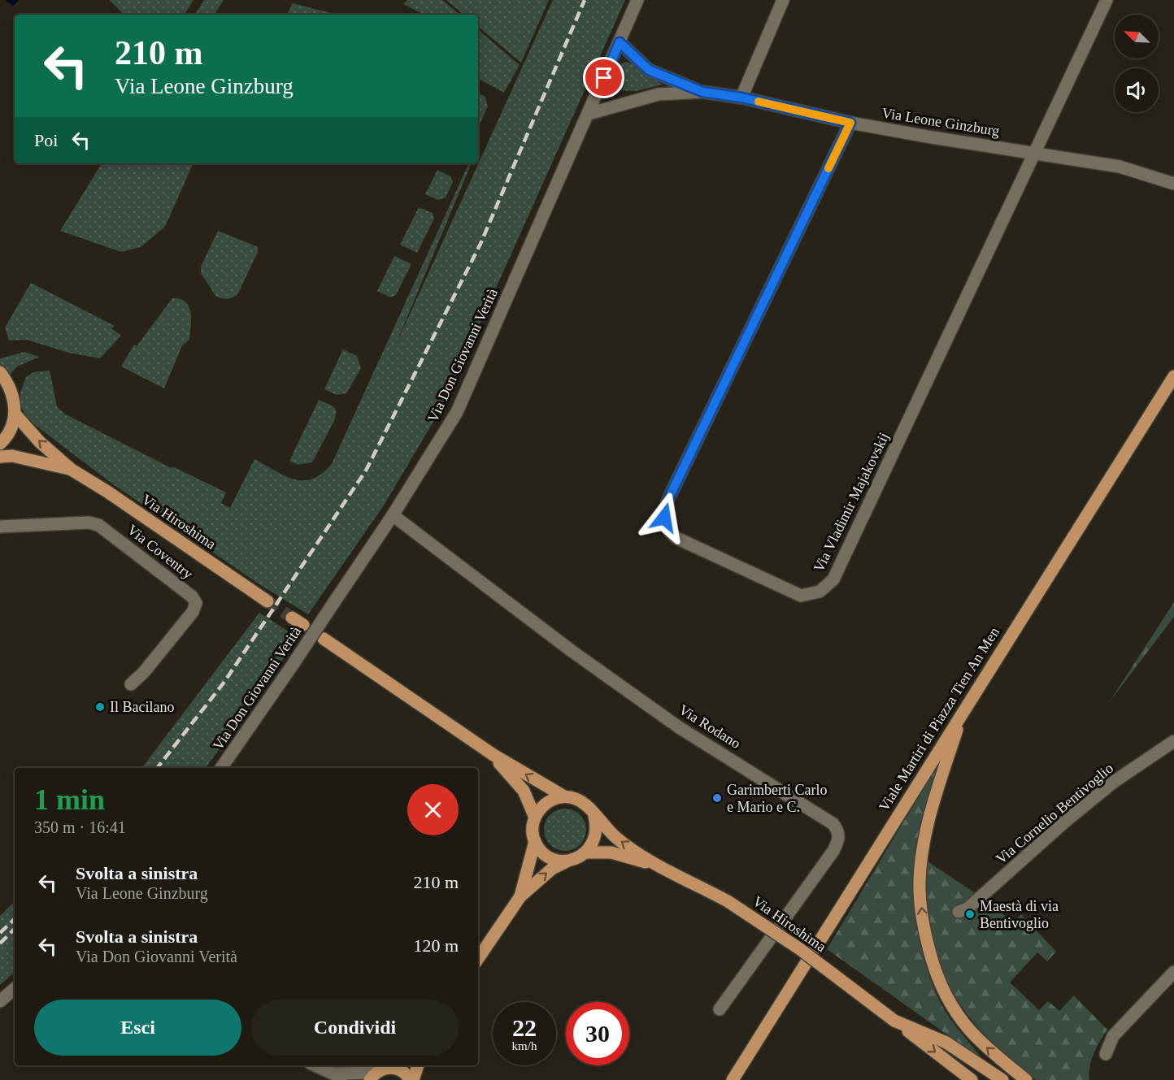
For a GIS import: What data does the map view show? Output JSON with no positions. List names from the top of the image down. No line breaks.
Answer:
{"streets":{"main road":["Via Hiroshima","Viale Martiri di Piazza Tien An Men"],"street":["Via Leone Ginzburg","Via Don Giovanni Verità","Via Vladimir Majakovskij","Via Coventry","Via Rodano","Via Cornelio Bentivoglio"]},"crossings":[["Via Leone Ginzburg","Via Don Giovanni Verità"],["Via Leone Ginzburg","Via Vladimir Majakovskij"],["Via Don Giovanni Verità","Via Rodano"]],"places":["Il Bacilano","Garimberti Carlo e Mario e C.","Maestà di via Bentivoglio"],"north":"top left","page":{"turn":["210 m","Via Leone Ginzburg"],"then":"Poi","heading":["1 min","350 m · 16:41"],"list":[{"name":"Svolta a sinistra","note":"Via Leone Ginzburg","value":"210 m"},{"name":"Svolta a sinistra","note":"Via Don Giovanni Verità","value":"120 m"}],"buttons":["Esci","Condividi"],"speed":"22 km/h","limit":"30"}}
